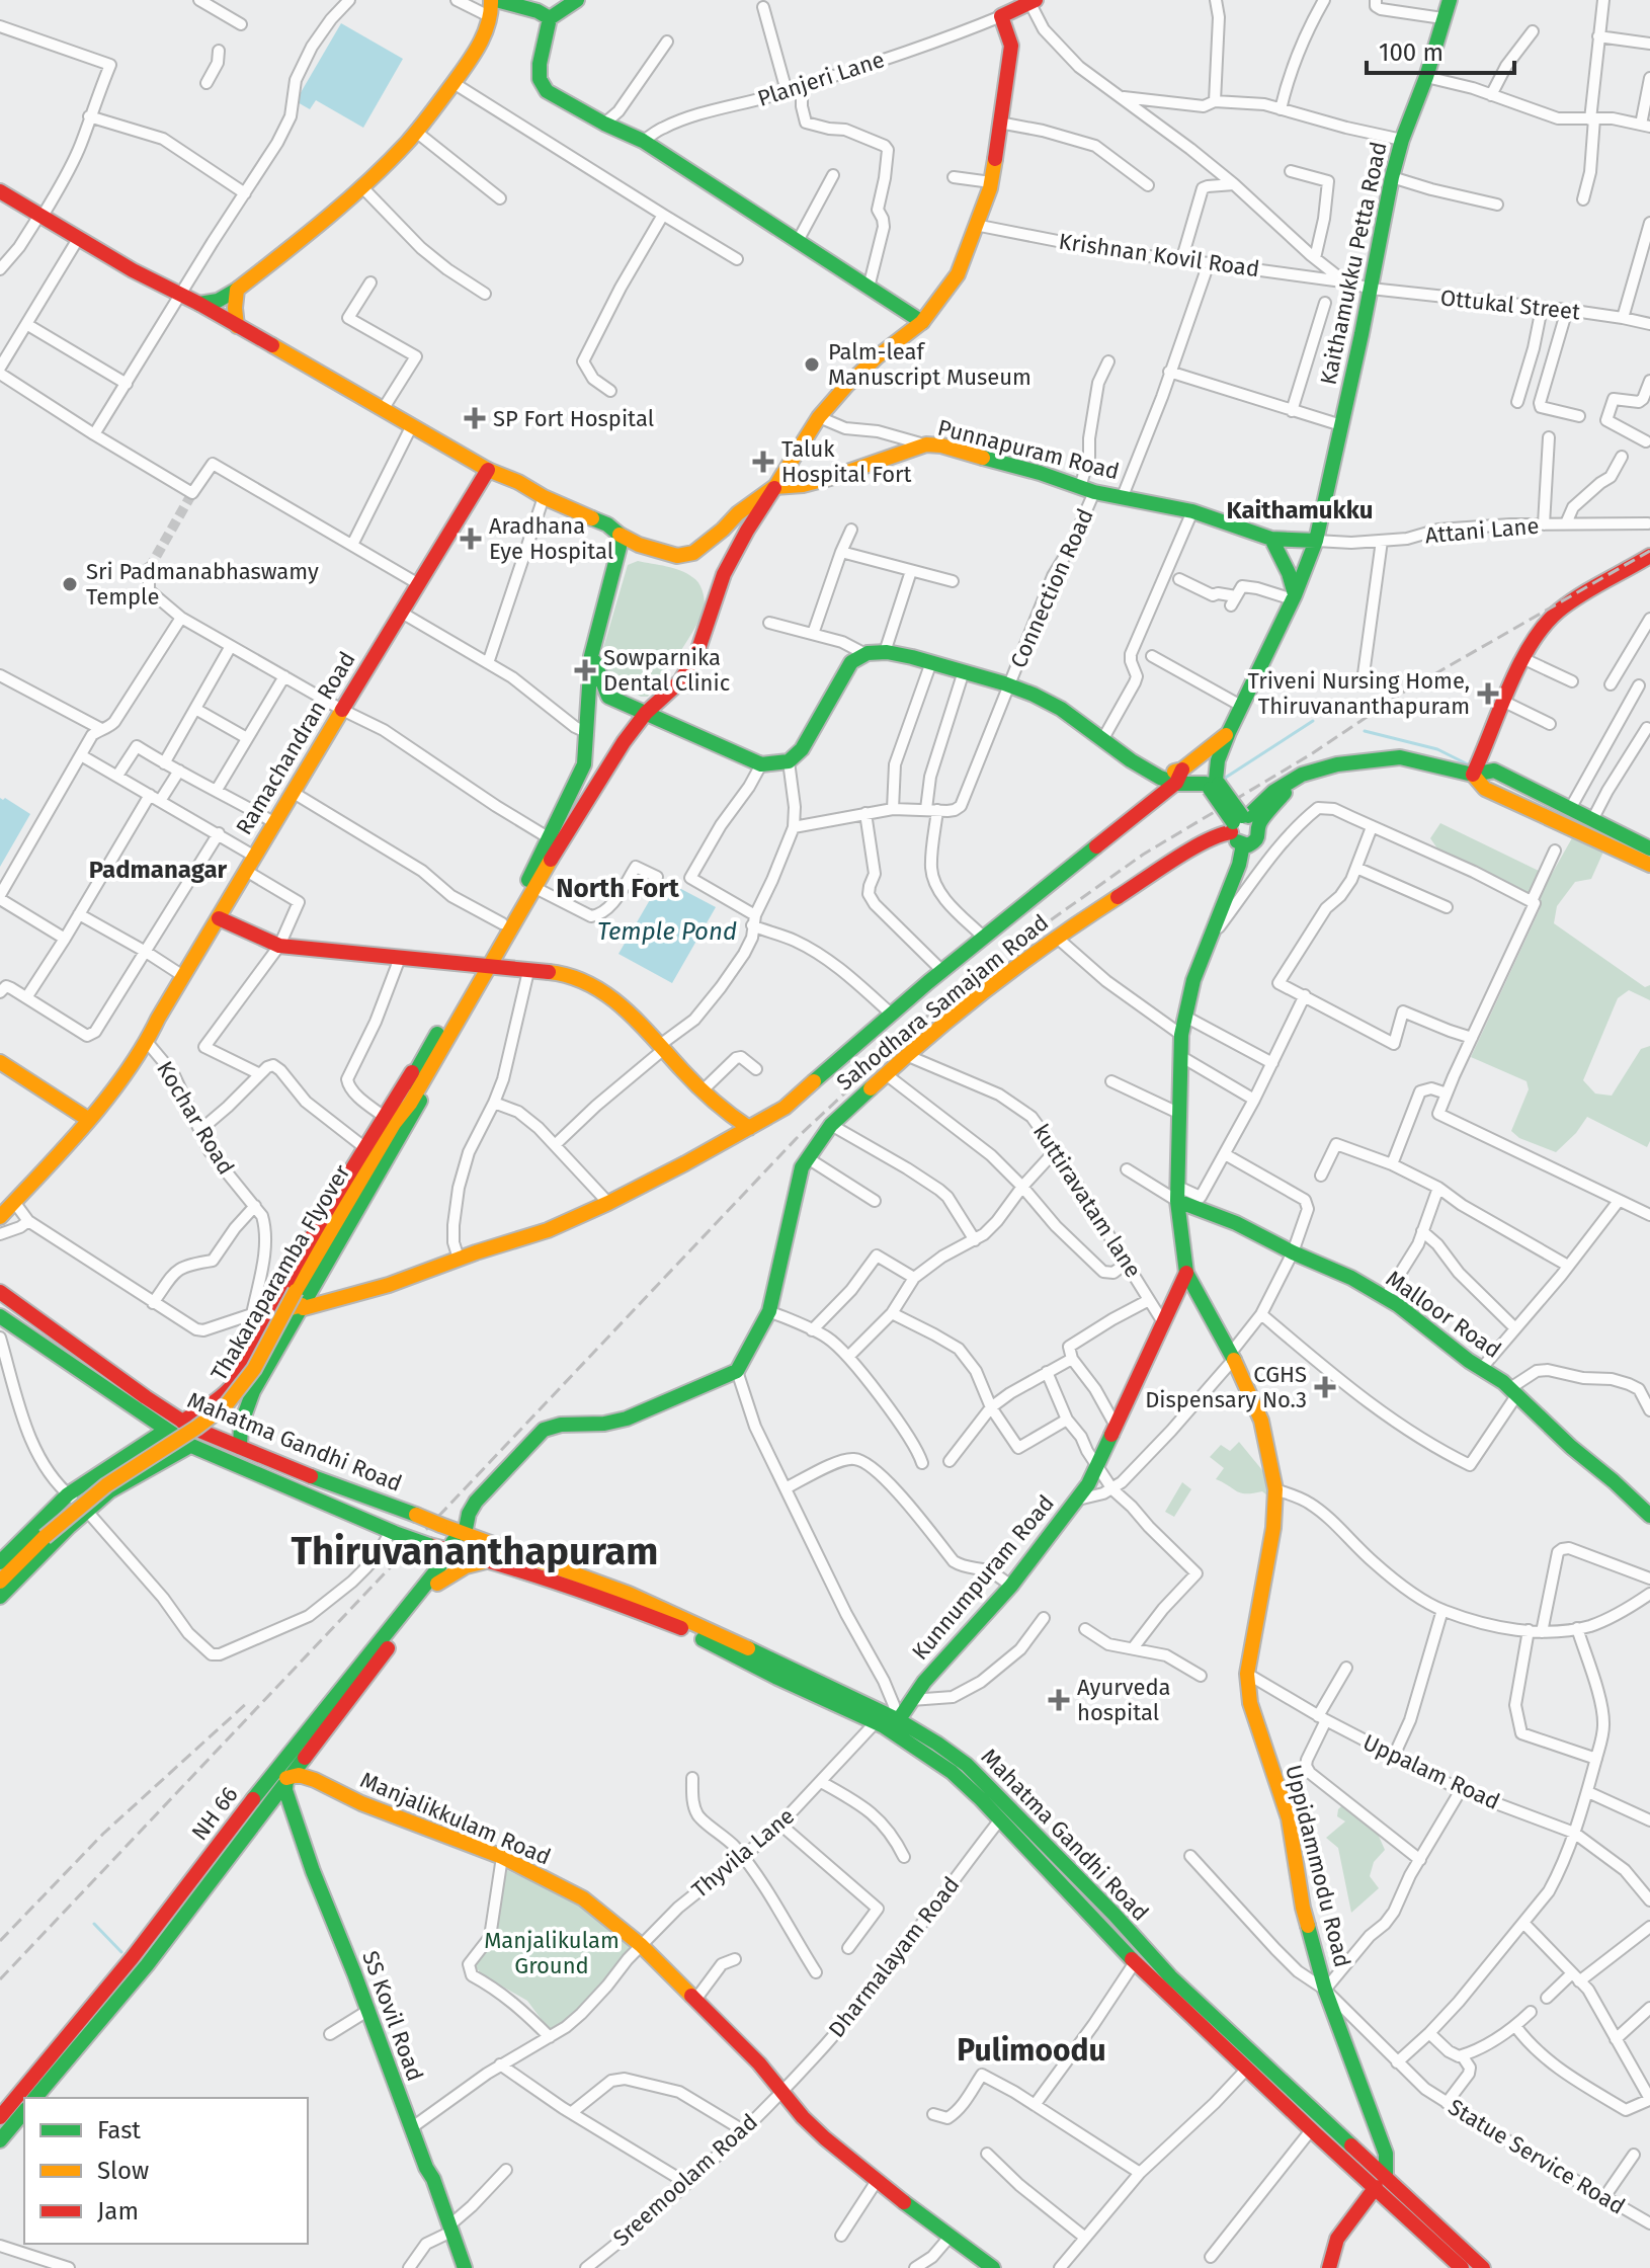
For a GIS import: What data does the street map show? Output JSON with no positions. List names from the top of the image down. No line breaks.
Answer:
{"streets":{"main road":["Kaithamukku Petta Road","Punnapuram Road","Ramachandran Road","Sahodhara Samajam Road","Thakaraparamba Flyover","Malloor Road","Mahatma Gandhi Road","Kunnumpuram Road","NH 66","Manjalikkulam Road","Uppidammodu Road","SS Kovil Road"],"street":["Planjeri Lane","Krishnan Kovil Road","Ottukal Street","Attani Lane","Connection Road","Kochar Road","kuttiravatam lane","Uppalam Road","Thyvila Lane","Dharmalayam Road","Statue Service Road","Sreemoolam Road"]},"crossings":[["Krishnan Kovil Road","Kaithamukku Petta Road"],["Krishnan Kovil Road","Ottukal Street"],["Kaithamukku Petta Road","Ottukal Street"],["Kaithamukku Petta Road","Punnapuram Road"],["Kaithamukku Petta Road","Attani Lane"],["Punnapuram Road","Attani Lane"],["Punnapuram Road","Connection Road"],["Ramachandran Road","Kochar Road"],["Sahodhara Samajam Road","kuttiravatam lane"],["Sahodhara Samajam Road","NH 66"],["Sahodhara Samajam Road","Uppidammodu Road"],["kuttiravatam lane","Kunnumpuram Road"],["Malloor Road","Uppidammodu Road"],["Mahatma Gandhi Road","Kunnumpuram Road"],["Mahatma Gandhi Road","NH 66"],["Mahatma Gandhi Road","Thyvila Lane"],["Mahatma Gandhi Road","Uppidammodu Road"],["Mahatma Gandhi Road","Dharmalayam Road"],["Kunnumpuram Road","Uppidammodu Road"],["Uppalam Road","Uppidammodu Road"],["NH 66","Manjalikkulam Road"],["NH 66","SS Kovil Road"],["Manjalikkulam Road","Thyvila Lane"],["Manjalikkulam Road","Dharmalayam Road"],["Manjalikkulam Road","SS Kovil Road"],["Manjalikkulam Road","Sreemoolam Road"],["Thyvila Lane","SS Kovil Road"],["Uppidammodu Road","Statue Service Road"],["Dharmalayam Road","Sreemoolam Road"]],"districts":["Kaithamukku","Padmanagar","North Fort","Thiruvananthapuram","Pulimoodu"],"water":["Temple Pond"],"parks":["Manjalikulam Ground"],"places":{"other":["Palm-leaf Manuscript Museum","Sri Padmanabhaswamy Temple"],"health":["SP Fort Hospital","Taluk Hospital Fort","Aradhana Eye Hospital","Sowparnika Dental Clinic","Triveni Nursing Home, Thiruvananthapuram","CGHS Dispensary No.3","Ayurveda hospital"]},"legend":["Fast","Slow","Jam"],"scale_bar":"100 m"}
